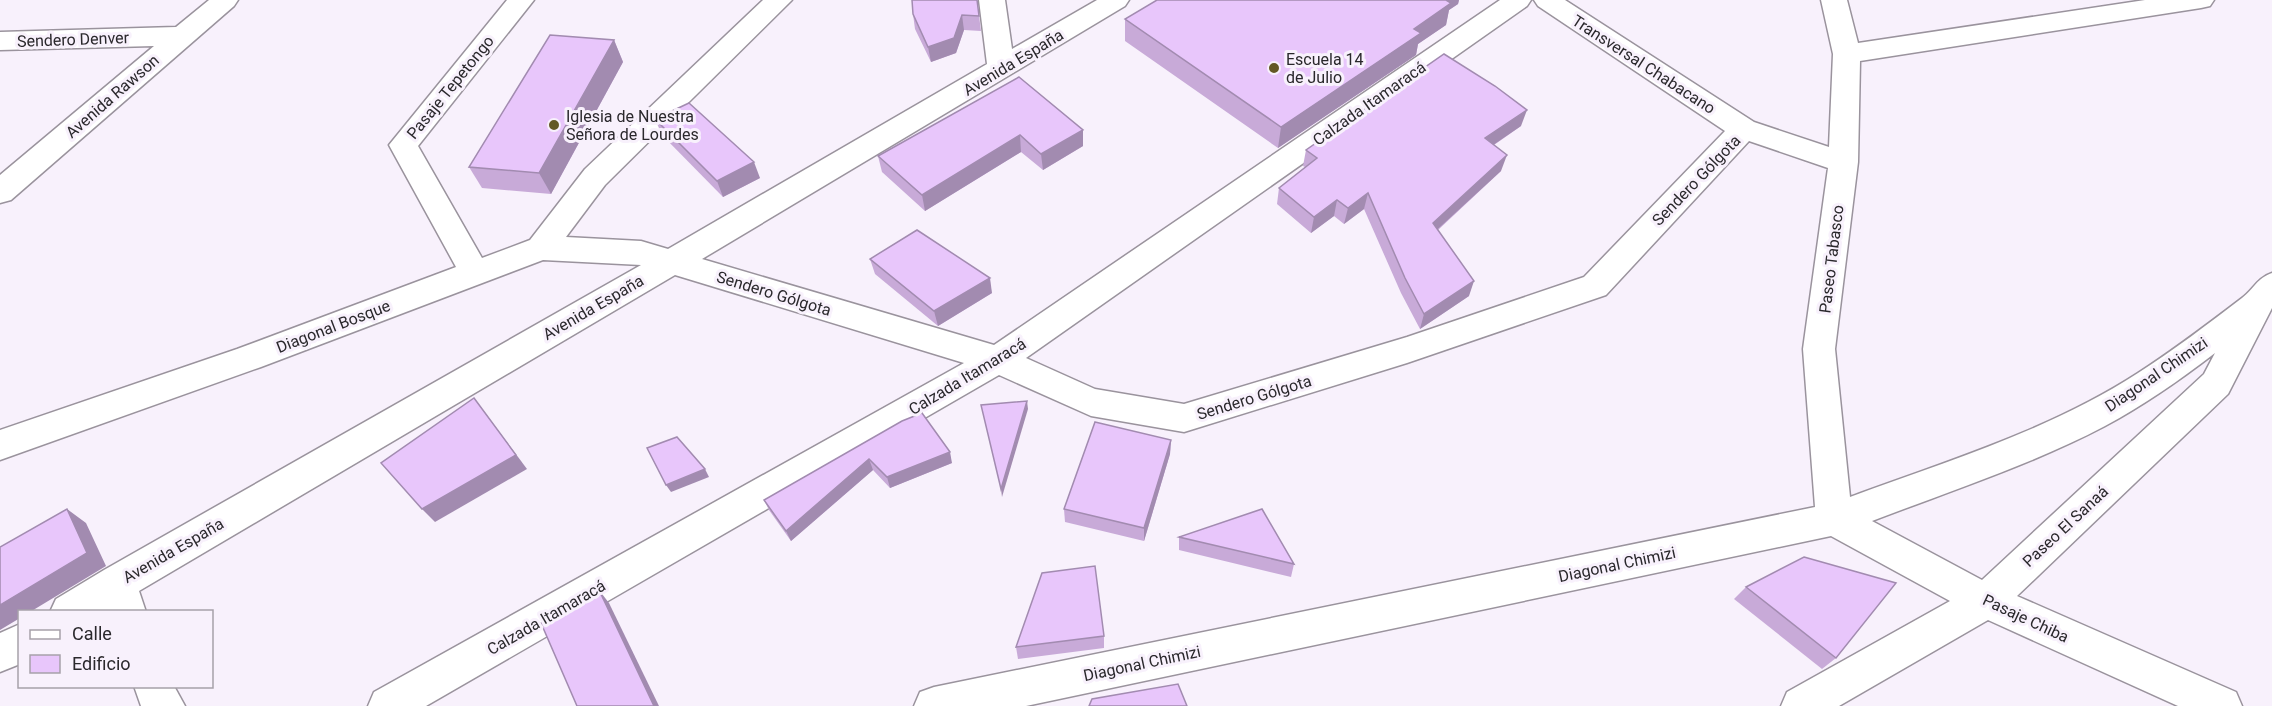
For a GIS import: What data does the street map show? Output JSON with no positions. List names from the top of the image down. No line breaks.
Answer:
{"streets":{"street":["Sendero Denver","Avenida España","Transversal Chabacano","Pasaje Tepetongo","Avenida Rawson","Calzada Itamaracá","Sendero Gólgota","Paseo Tabasco","Diagonal Bosque","Diagonal Chimizi","Paseo El Sanaá","Pasaje Chiba"]},"crossings":[["Sendero Denver","Avenida Rawson"],["Avenida España","Sendero Gólgota"],["Avenida España","Diagonal Bosque"],["Transversal Chabacano","Sendero Gólgota"],["Transversal Chabacano","Paseo Tabasco"],["Pasaje Tepetongo","Diagonal Bosque"],["Calzada Itamaracá","Sendero Gólgota"],["Sendero Gólgota","Diagonal Bosque"],["Paseo Tabasco","Diagonal Chimizi"],["Paseo Tabasco","Pasaje Chiba"],["Diagonal Chimizi","Paseo El Sanaá"],["Diagonal Chimizi","Pasaje Chiba"],["Paseo El Sanaá","Pasaje Chiba"]],"places":["Escuela 14 de Julio","Iglesia de Nuestra Señora de Lourdes"],"legend":["Calle","Edificio"]}
